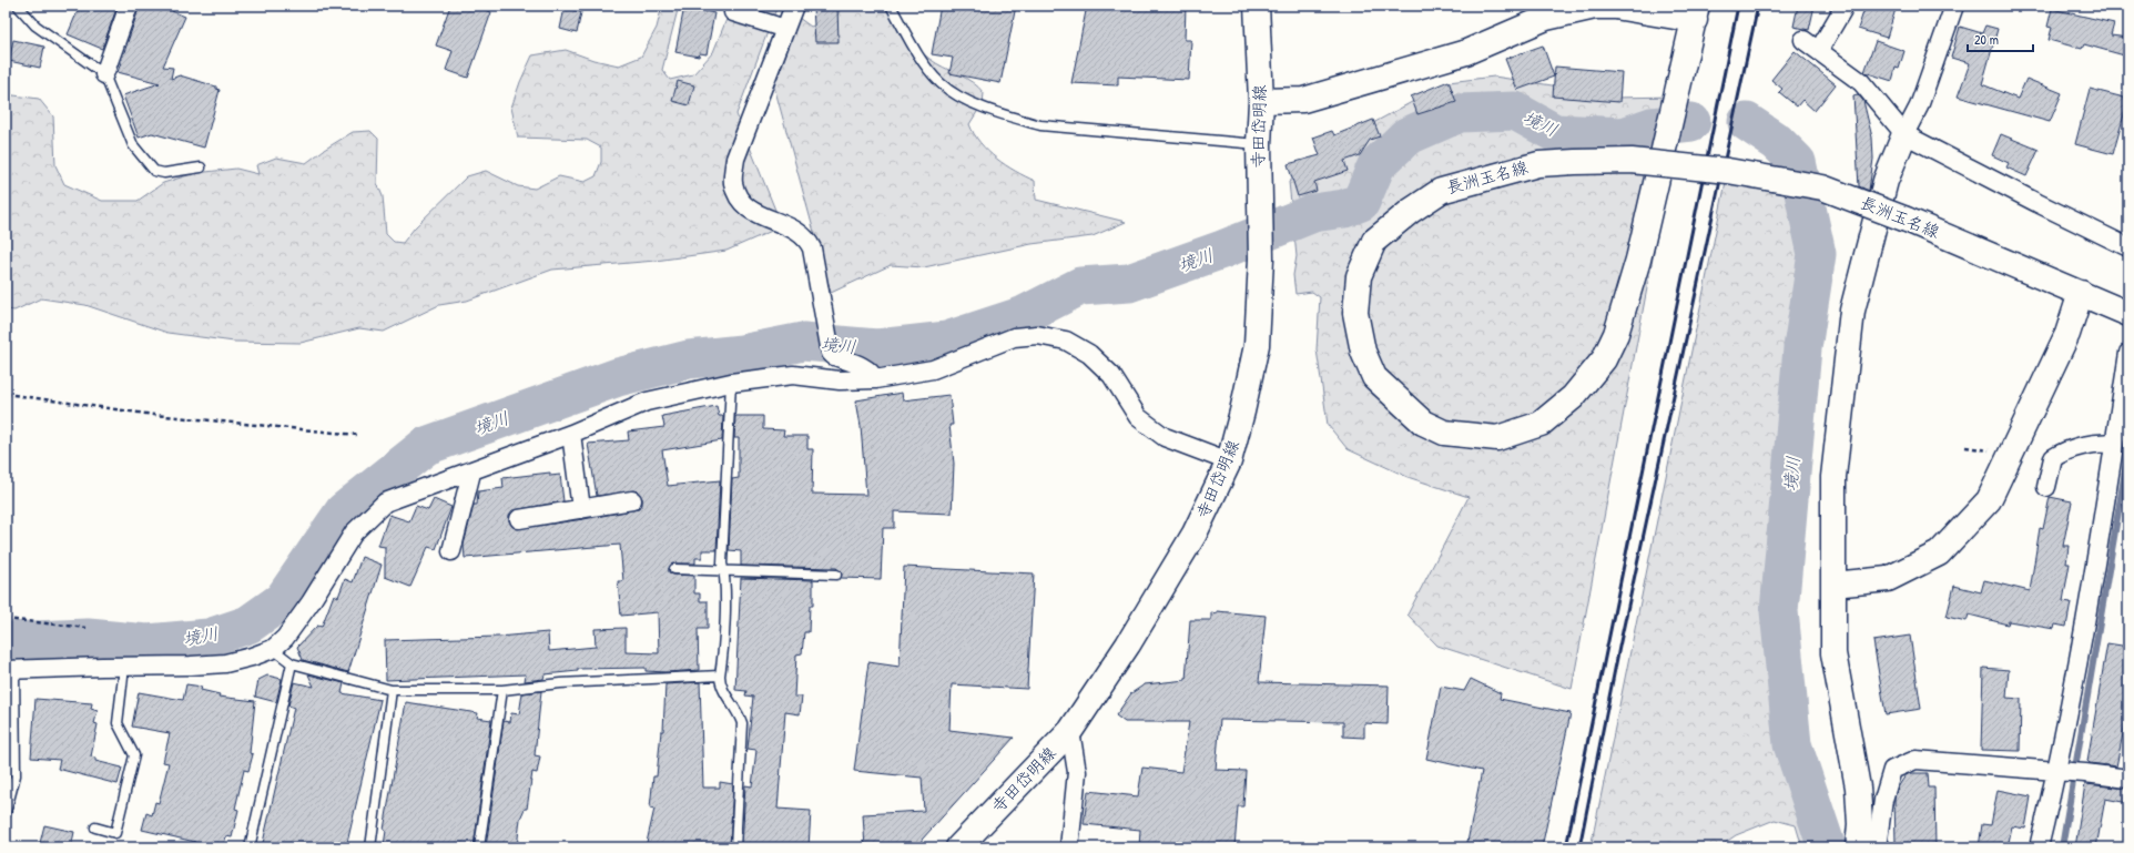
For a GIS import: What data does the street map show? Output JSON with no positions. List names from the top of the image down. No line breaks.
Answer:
{"streets":{"main road":["寺田岱明線","長洲玉名線"]},"crossings":[["寺田岱明線","長洲玉名線"]],"water":["境川"],"scale_bar":"20 m"}
